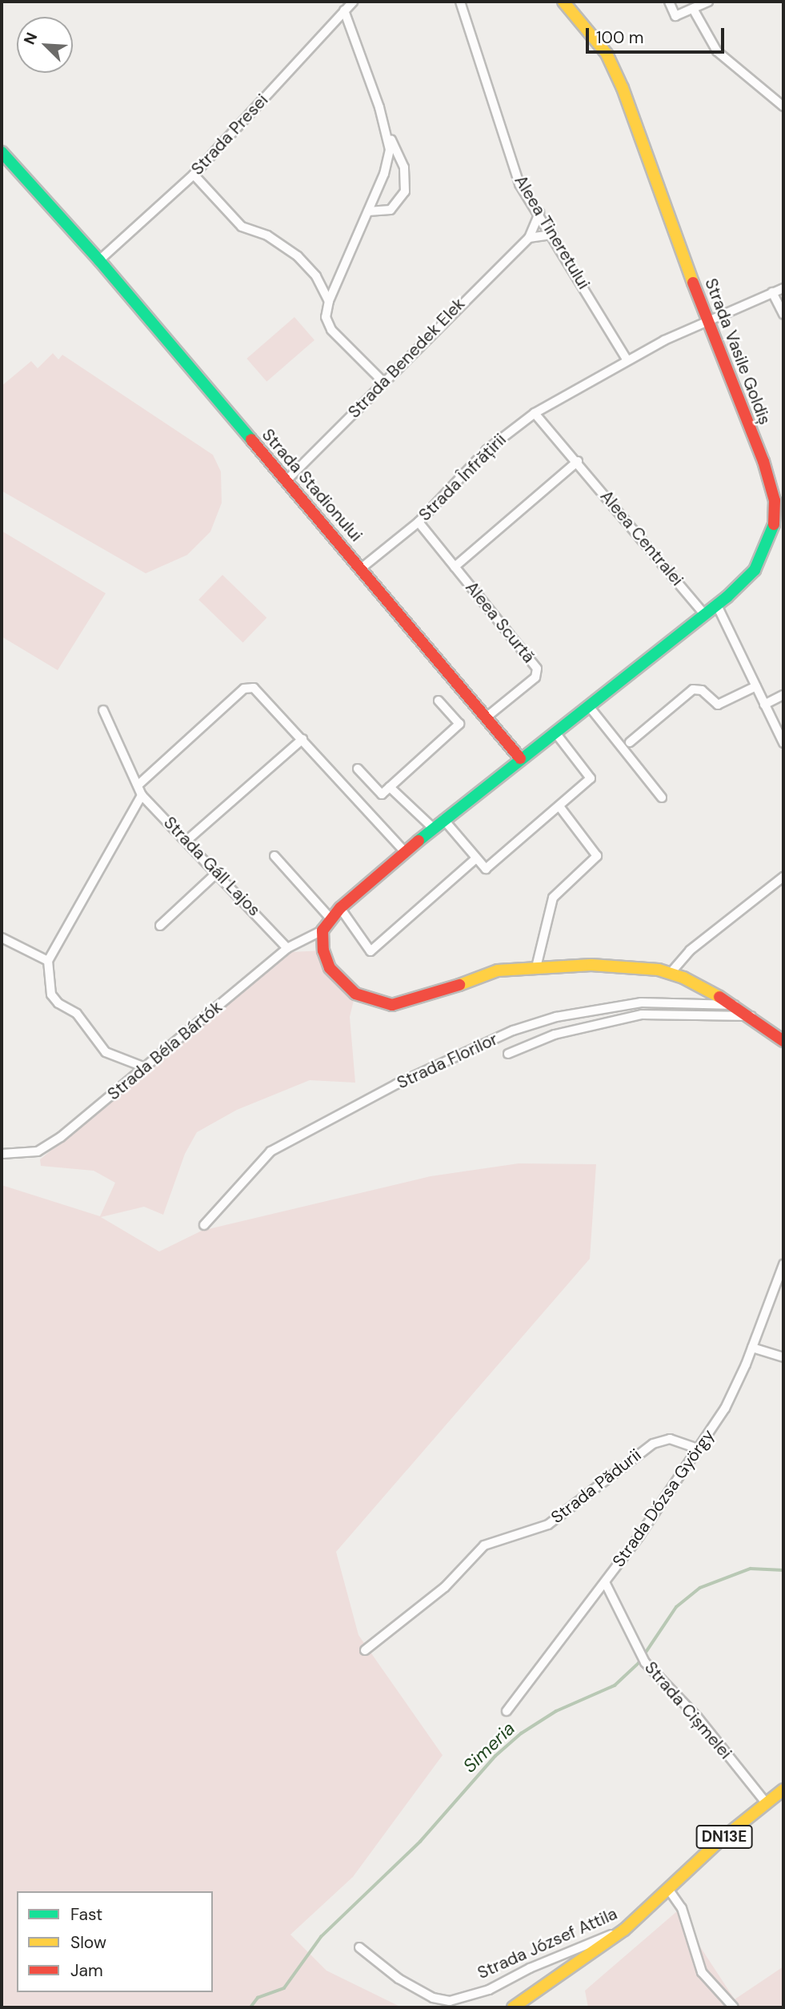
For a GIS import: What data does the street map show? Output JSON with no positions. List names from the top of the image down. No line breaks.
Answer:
{"streets":{"street":["Strada Presei","Aleea Tineretului","Strada Vasile Goldiș","Strada Benedek Elek","Strada Înfrățirii","Strada Stadionului","Aleea Centralei","Aleea Scurtă","Strada Gáll Lajos","Strada Béla Bártók","Strada Florilor","Strada Pădurii","Strada Dózsa György","Strada Cișmelei","DN13E","Strada József Attila"]},"crossings":[["Strada Presei","Strada Stadionului"],["Aleea Tineretului","Strada Benedek Elek"],["Aleea Tineretului","Strada Înfrățirii"],["Strada Vasile Goldiș","Strada Înfrățirii"],["Strada Vasile Goldiș","Strada Stadionului"],["Strada Vasile Goldiș","Aleea Centralei"],["Strada Benedek Elek","Strada Stadionului"],["Strada Înfrățirii","Strada Stadionului"],["Strada Înfrățirii","Aleea Centralei"],["Strada Înfrățirii","Aleea Scurtă"],["Strada Stadionului","Aleea Scurtă"],["Strada Gáll Lajos","Strada Béla Bártók"],["Strada Pădurii","Strada Dózsa György"],["Strada Dózsa György","Strada Cișmelei"],["Strada Cișmelei","Strada József Attila"],["DN13E","Strada József Attila"]],"water":["Simeria"],"legend":["Fast","Slow","Jam"],"scale_bar":"100 m","north":"top left"}
